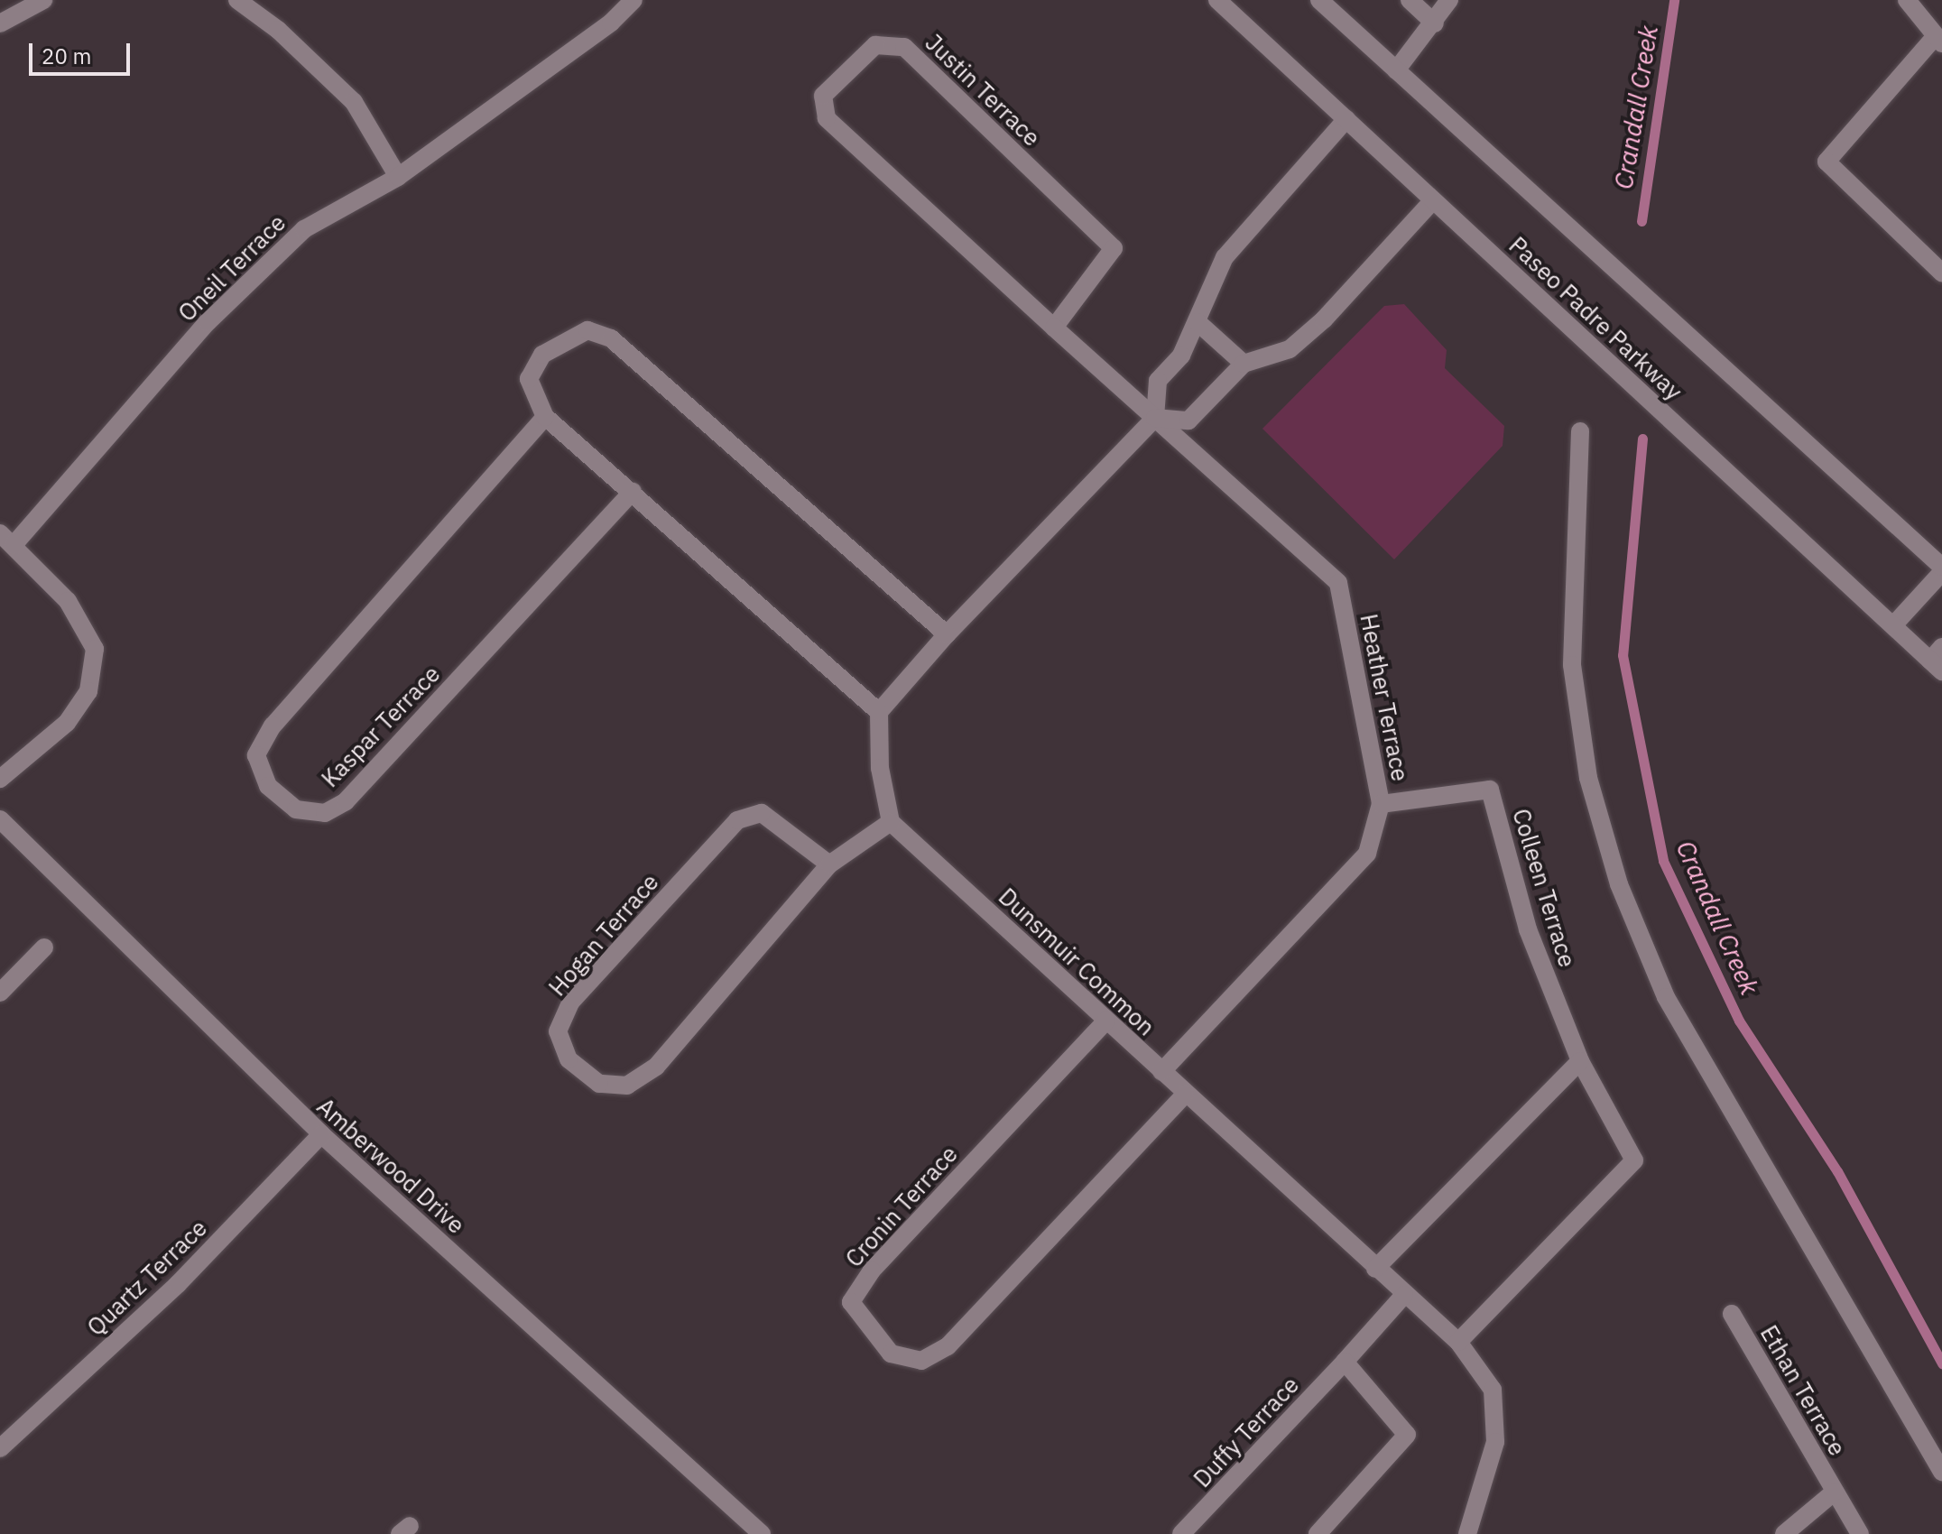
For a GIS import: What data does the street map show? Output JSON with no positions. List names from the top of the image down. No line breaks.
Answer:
{"streets":{"street":["Justin Terrace","Oneil Terrace","Paseo Padre Parkway","Heather Terrace","Kaspar Terrace","Colleen Terrace","Hogan Terrace","Dunsmuir Common","Amberwood Drive","Cronin Terrace","Quartz Terrace","Ethan Terrace","Duffy Terrace"]},"crossings":[["Justin Terrace","Heather Terrace"],["Heather Terrace","Colleen Terrace"],["Heather Terrace","Dunsmuir Common"],["Colleen Terrace","Dunsmuir Common"],["Hogan Terrace","Dunsmuir Common"],["Dunsmuir Common","Cronin Terrace"],["Dunsmuir Common","Duffy Terrace"],["Amberwood Drive","Quartz Terrace"]],"water":["Crandall Creek"],"scale_bar":"20 m"}
